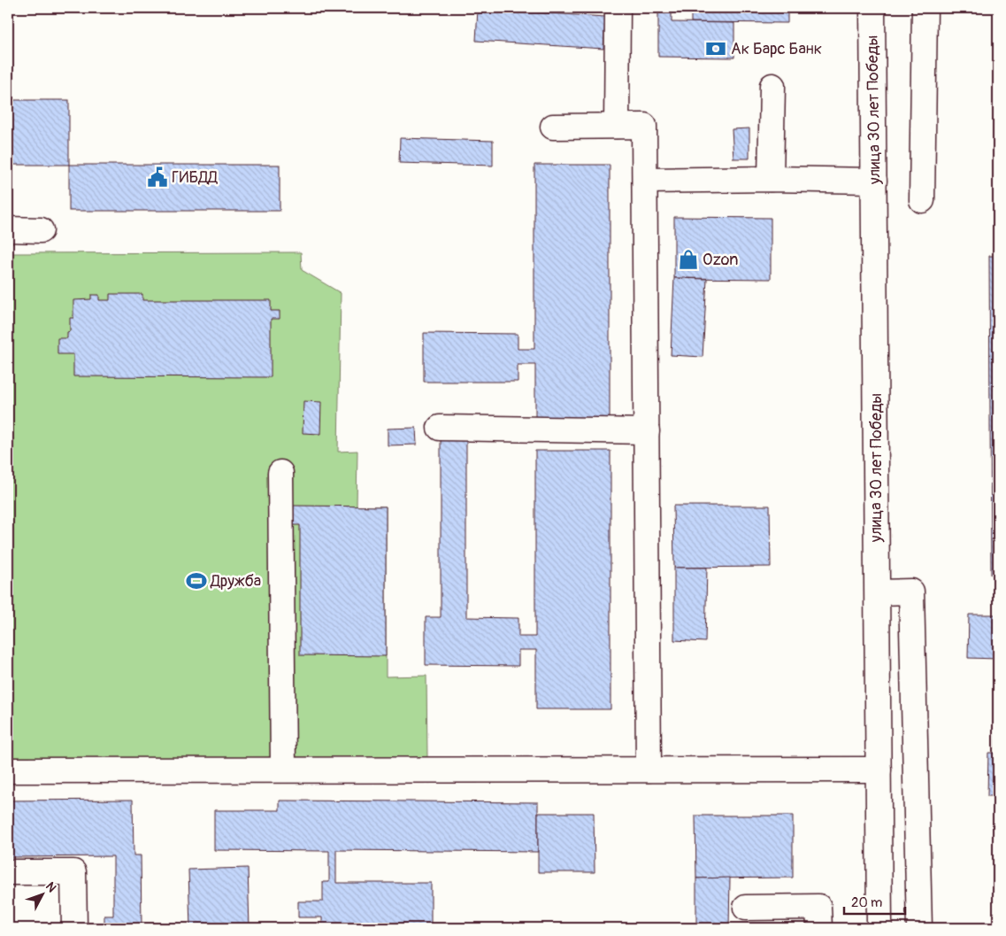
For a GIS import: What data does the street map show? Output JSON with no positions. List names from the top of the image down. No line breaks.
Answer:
{"streets":{"street":["улица 30 лет Победы"]},"places":{"bank":["Ак Барс Банк"],"public building":["ГИБДД"],"shop":["Ozon"],"sports":["Дружба"]},"scale_bar":"20 m","north":"top right"}
